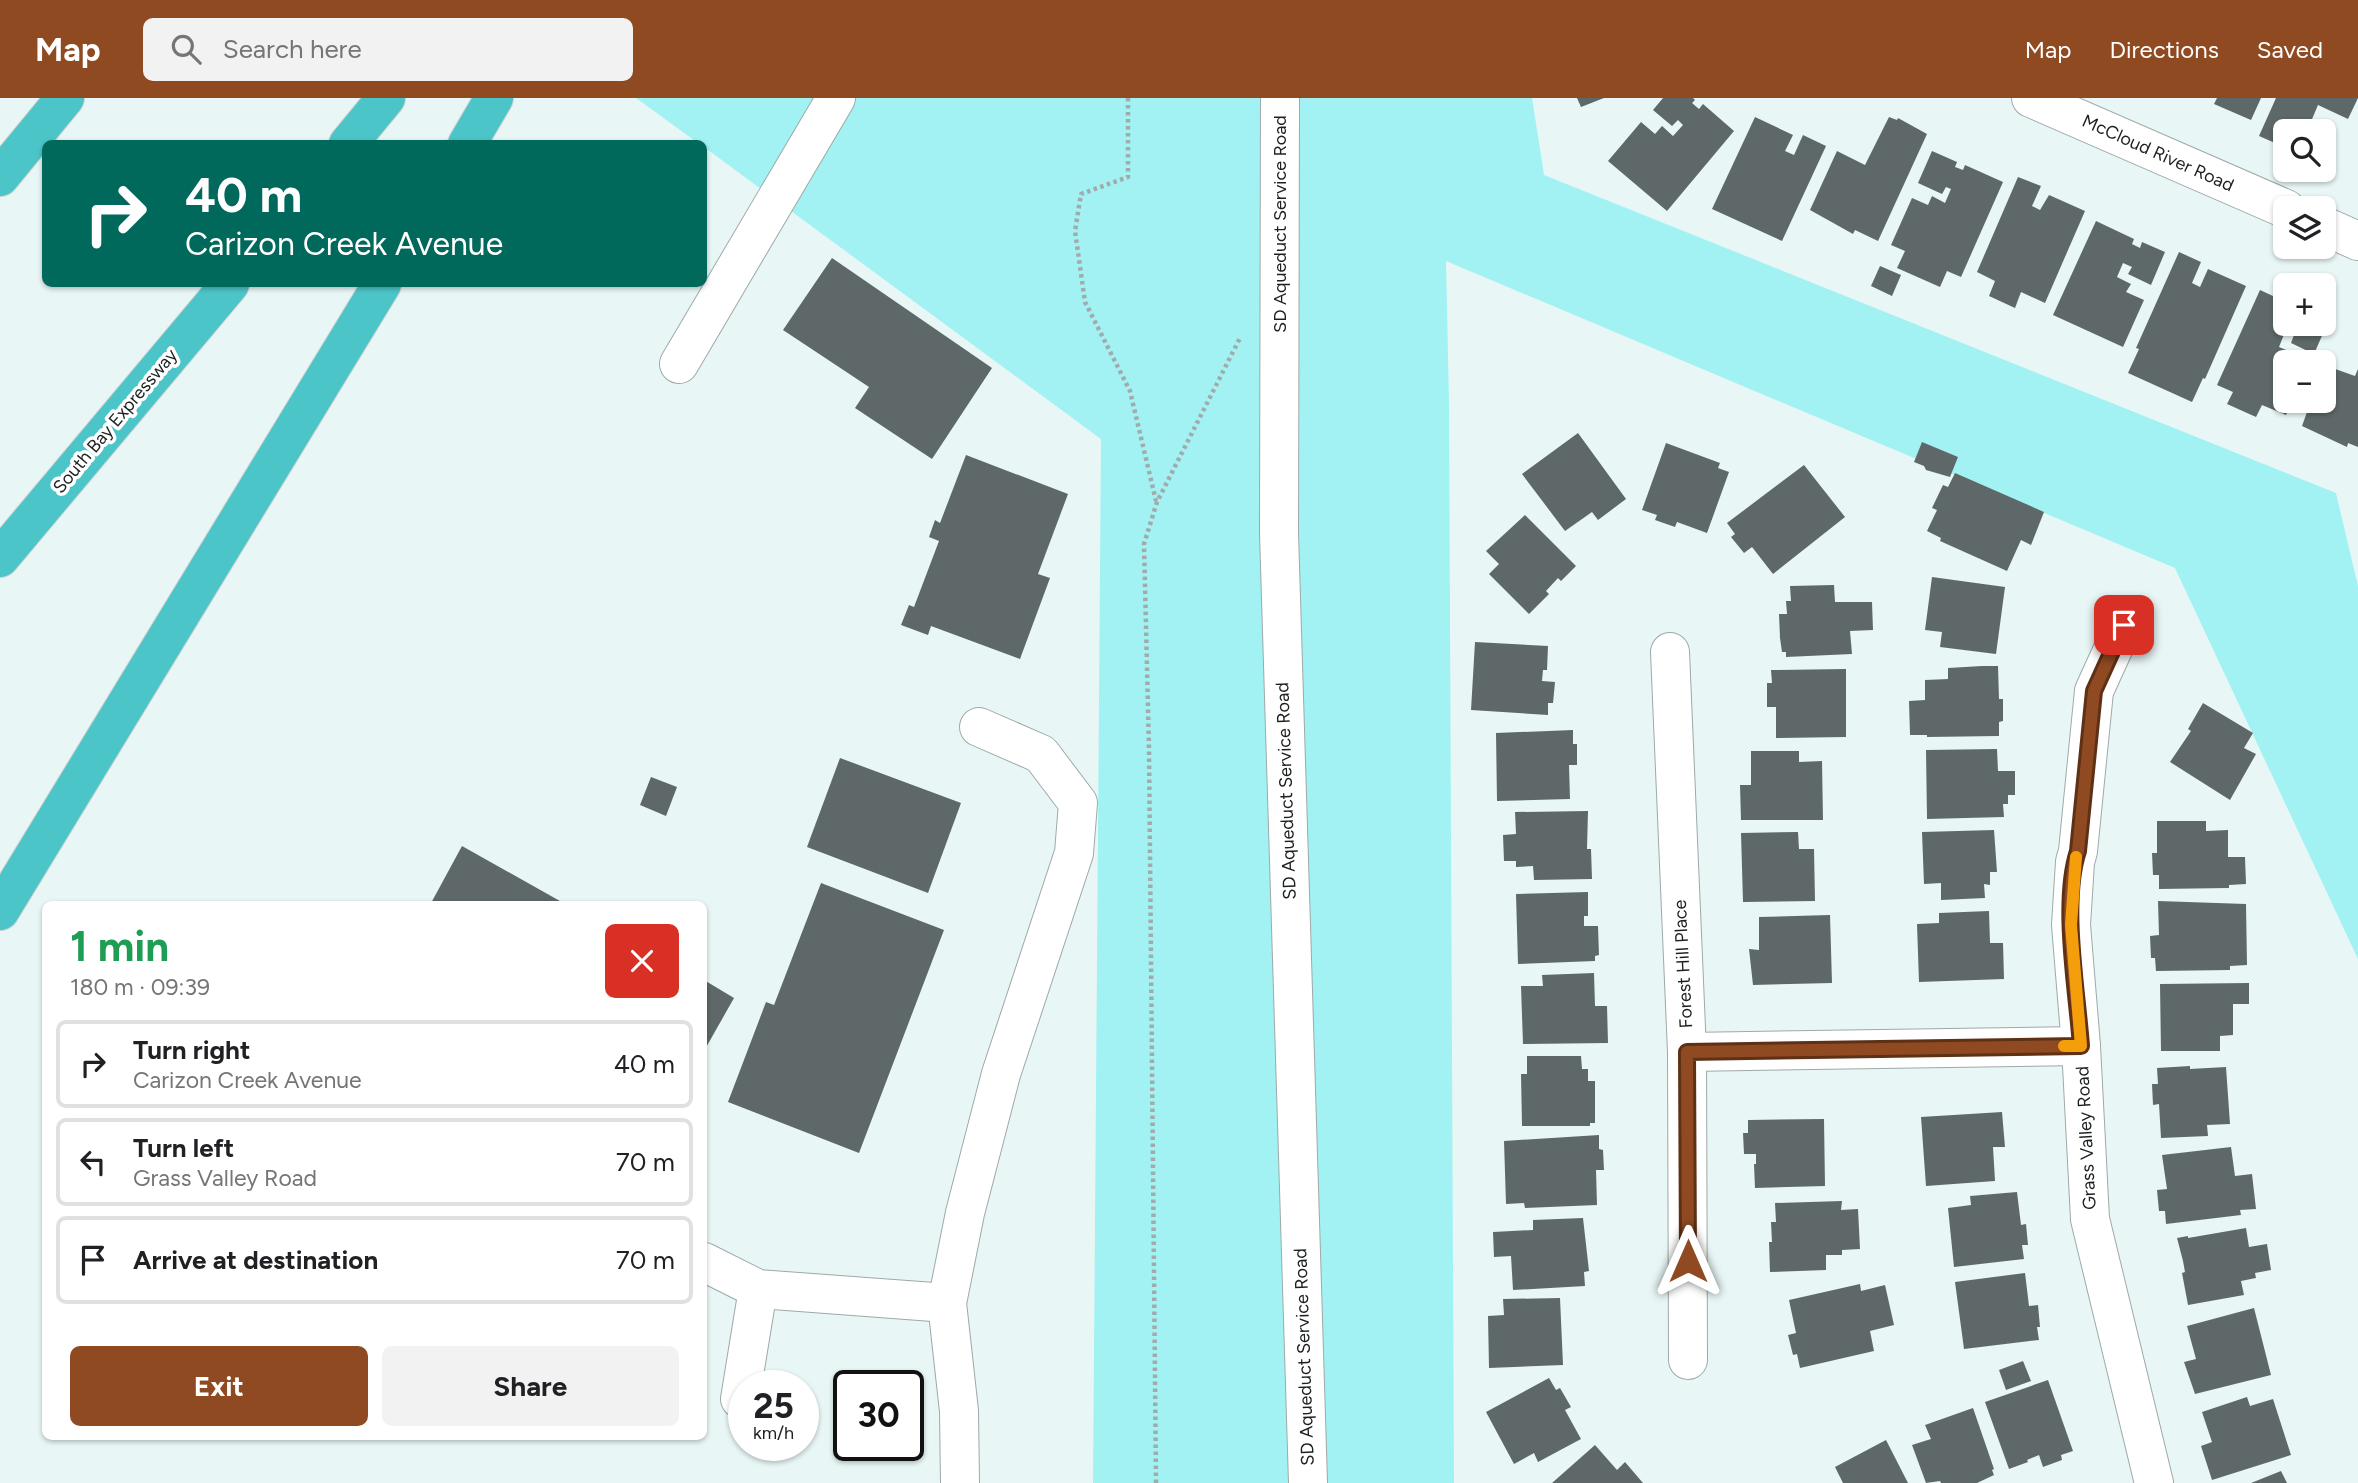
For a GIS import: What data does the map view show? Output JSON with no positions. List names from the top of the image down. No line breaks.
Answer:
{"streets":{"highway":["South Bay Expressway"],"street":["McCloud River Road","SD Aqueduct Service Road","Forest Hill Place","Grass Valley Road"]},"page":{"header":"Map","search":"Search here","nav":["Map","Directions","Saved"],"map_buttons":["+","−"],"turn":["40 m","Carizon Creek Avenue"],"heading":["1 min","180 m · 09:39"],"list":[{"name":"Turn right","note":"Carizon Creek Avenue","value":"40 m"},{"name":"Turn left","note":"Grass Valley Road","value":"70 m"},{"name":"Arrive at destination","value":"70 m"}],"buttons":["Exit","Share"],"speed":"25 km/h","limit":"30"}}
